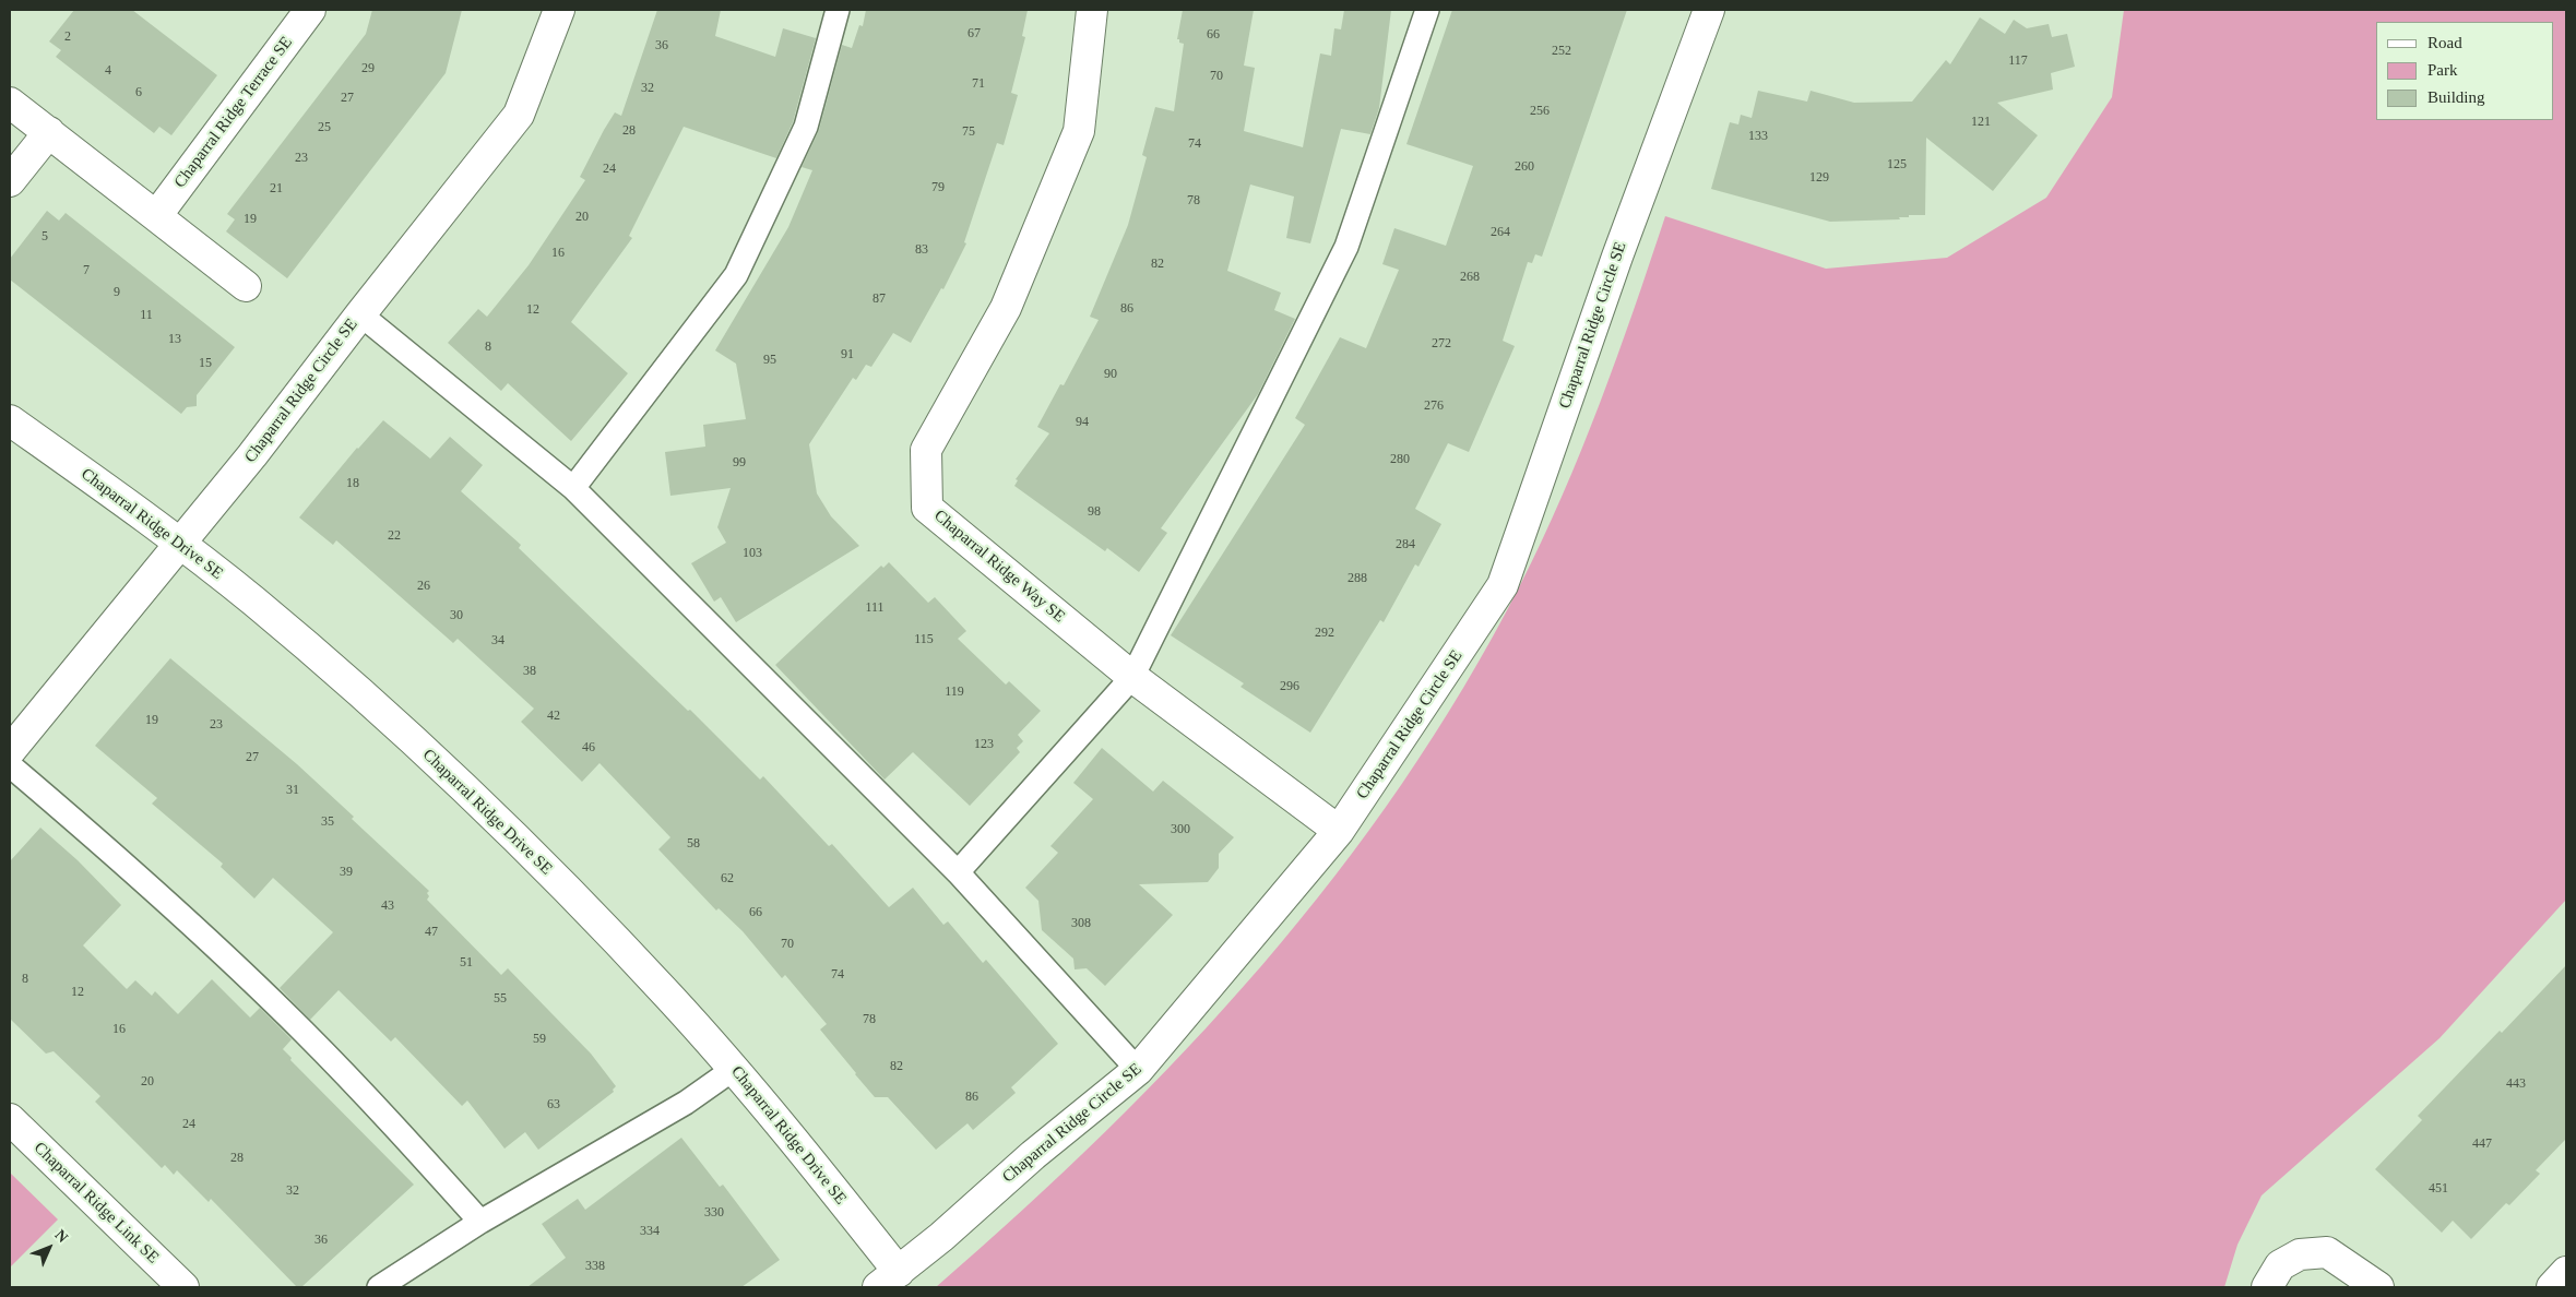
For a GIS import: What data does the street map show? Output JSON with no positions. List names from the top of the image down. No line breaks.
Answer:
{"streets":{"street":["Chaparral Ridge Terrace SE","Chaparral Ridge Circle SE","Chaparral Ridge Drive SE","Chaparral Ridge Way SE","Chaparral Ridge Link SE"]},"crossings":[["Chaparral Ridge Circle SE","Chaparral Ridge Drive SE"],["Chaparral Ridge Circle SE","Chaparral Ridge Way SE"]],"house_numbers":["67","66","2","36","252","117","29","4","70","71","32","6","27","256","121","25","28","75","133","74","23","125","260","24","129","79","21","78","20","19","264","5","83","16","82","7","268","9","87","86","12","11","13","272","8","91","95","15","90","276","94","280","99","18","98","22","284","103","288","26","111","30","292","115","34","38","296","119","42","19","23","123","46","27","31","35","300","58","39","62","43","66","308","47","70","51","74","8","12","55","78","16","59","82","20","443","86","63","24","447","28","451","32","330","334","36","338"],"legend":["Road","Park","Building"],"north":"top right"}
